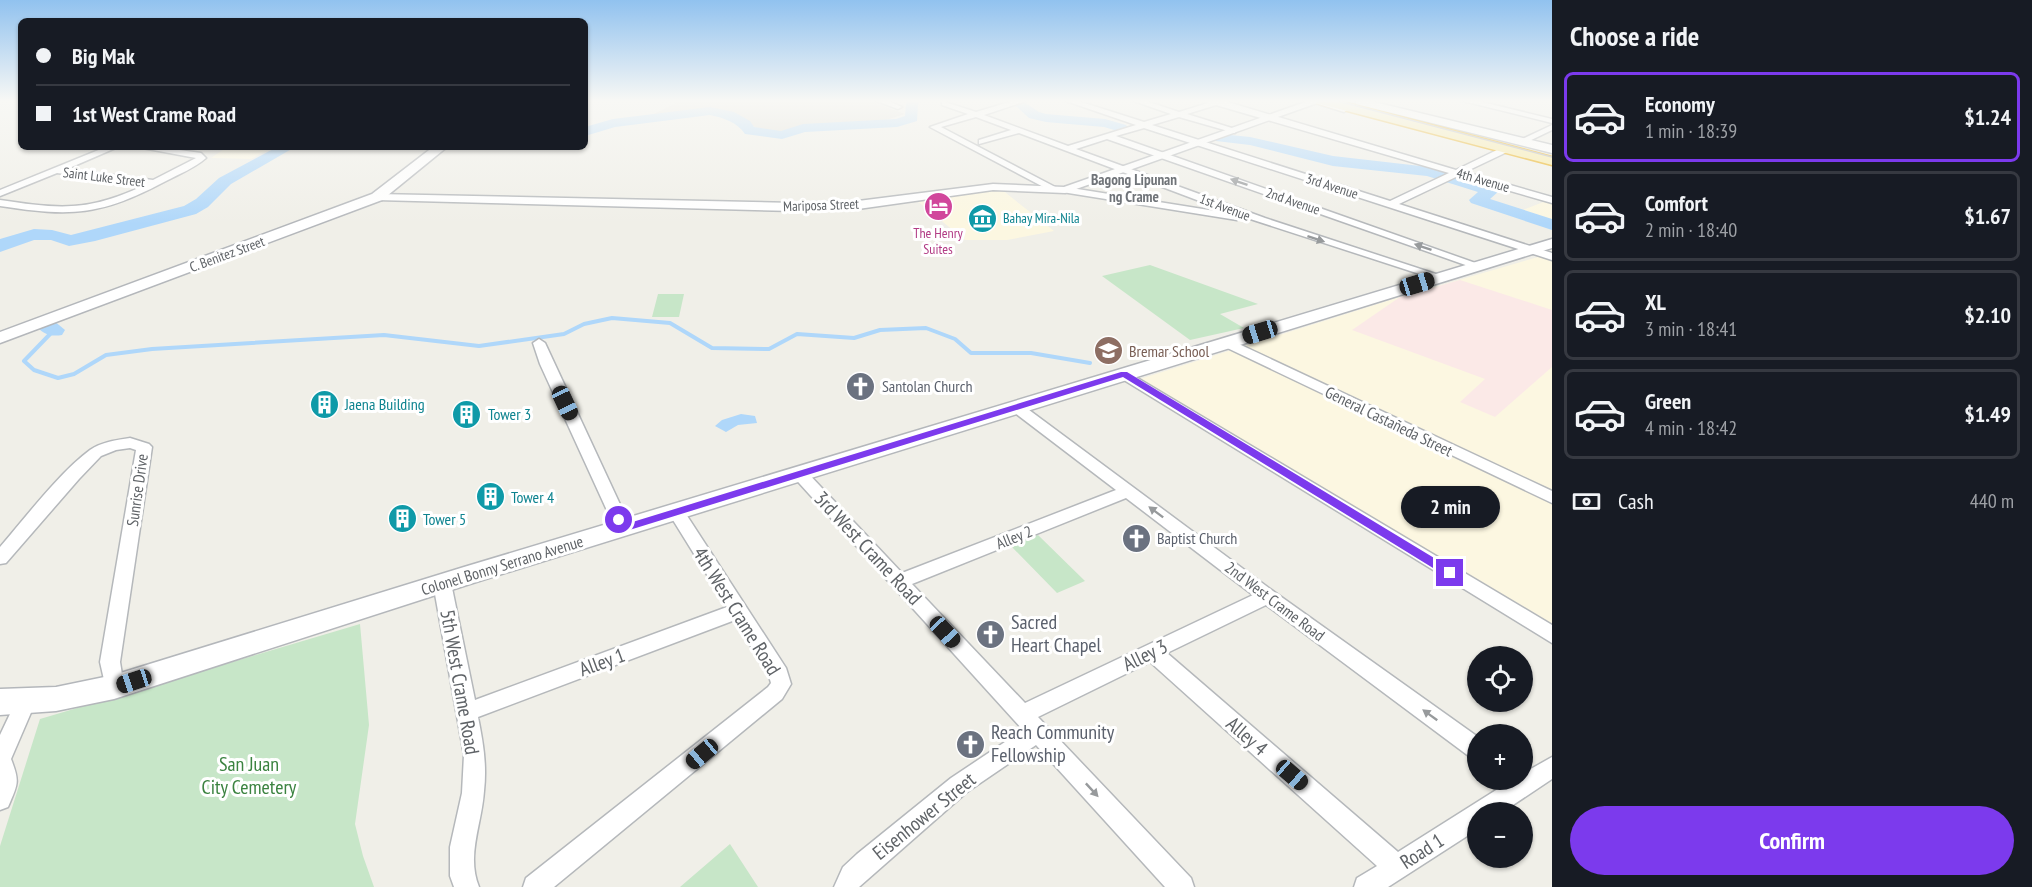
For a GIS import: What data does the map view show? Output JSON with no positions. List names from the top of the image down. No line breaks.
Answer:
{"streets":{"main road":["C. Benitez Street","Colonel Bonny Serrano Avenue"],"street":["Saint Luke Street","4th Avenue","3rd Avenue","2nd Avenue","Mariposa Street","1st Avenue","General Castañeda Street","Sunrise Drive","Alley 2","3rd West Crame Road","2nd West Crame Road","4th West Crame Road","Alley 3","Alley 1","5th West Crame Road","Alley 4","Eisenhower Street","Road 1"]},"crossings":[["3rd Avenue","Colonel Bonny Serrano Avenue"],["2nd Avenue","Colonel Bonny Serrano Avenue"],["Mariposa Street","1st Avenue"],["Mariposa Street","C. Benitez Street"],["1st Avenue","Colonel Bonny Serrano Avenue"],["General Castañeda Street","Colonel Bonny Serrano Avenue"],["Sunrise Drive","Colonel Bonny Serrano Avenue"],["Alley 2","3rd West Crame Road"],["Alley 2","2nd West Crame Road"],["3rd West Crame Road","Colonel Bonny Serrano Avenue"],["3rd West Crame Road","Alley 3"],["3rd West Crame Road","Eisenhower Street"],["Colonel Bonny Serrano Avenue","2nd West Crame Road"],["Colonel Bonny Serrano Avenue","4th West Crame Road"],["Colonel Bonny Serrano Avenue","5th West Crame Road"],["2nd West Crame Road","Alley 3"],["4th West Crame Road","Alley 1"],["Alley 3","Alley 4"],["Alley 3","Eisenhower Street"],["Alley 1","5th West Crame Road"],["Alley 4","Road 1"]],"one_way":["2nd Avenue","1st Avenue","3rd West Crame Road"],"districts":["Bagong Lipunan ng Crame"],"parks":["San Juan City Cemetery"],"places":{"hotel":["The Henry Suites"],"museum":["Bahay Mira-Nila"],"school or university":["Bremar School"],"church":["Santolan Church","Baptist Church","Sacred Heart Chapel","Reach Community Fellowship"],"building":["Jaena Building","Tower 3","Tower 4","Tower 5"]},"page":{"heading":"Choose a ride","banner":["Big Mak","1st West Crame Road"],"list":[{"name":"Economy","note":"1 min · 18:39","value":"$1.24"},{"name":"Comfort","note":"2 min · 18:40","value":"$1.67"},{"name":"XL","note":"3 min · 18:41","value":"$2.10"},{"name":"Green","note":"4 min · 18:42","value":"$1.49"}],"pay":["Cash","440 m"],"bubble":"2 min","map_buttons":["+","−"],"buttons":"Confirm"}}
